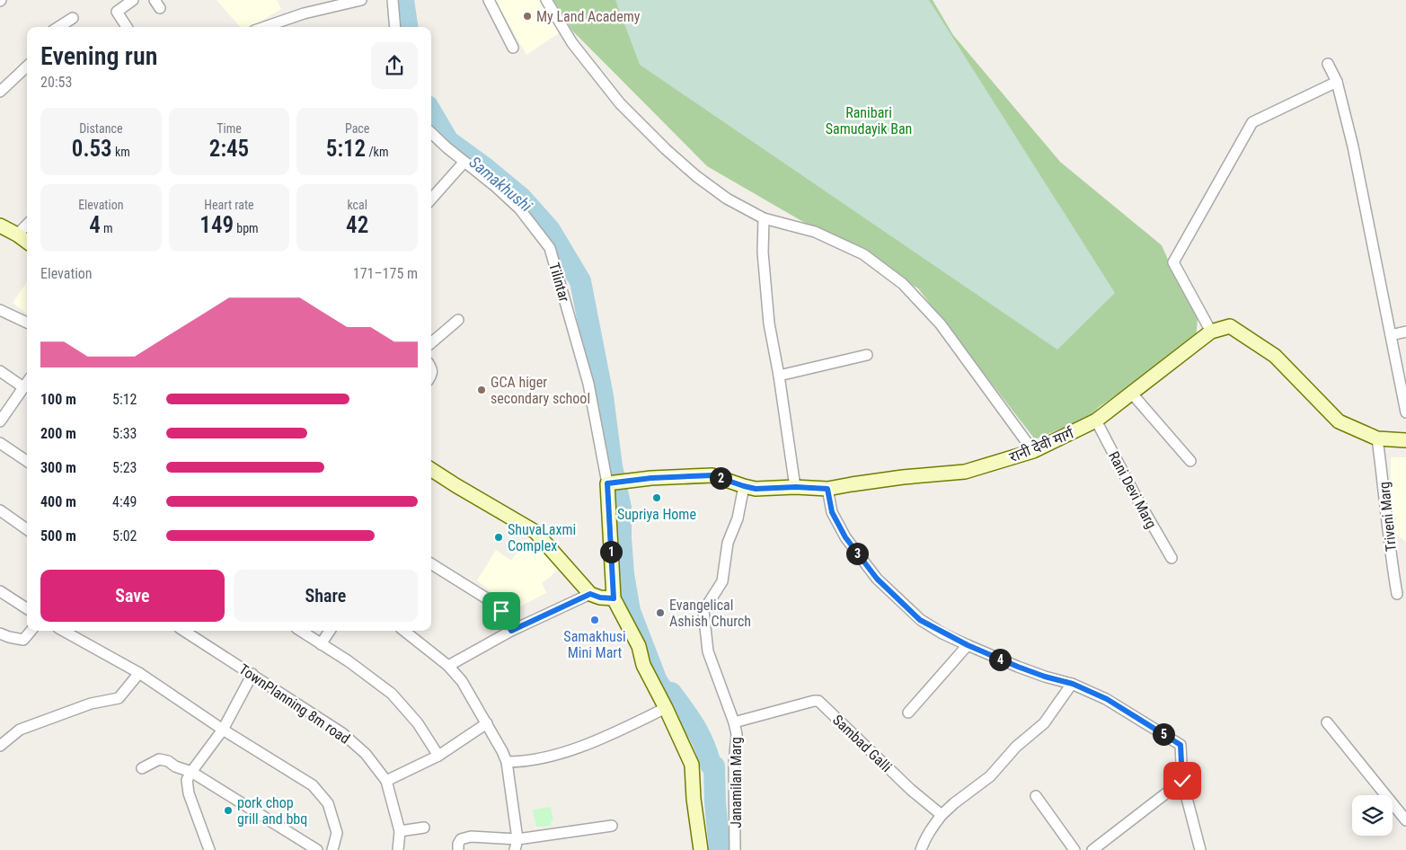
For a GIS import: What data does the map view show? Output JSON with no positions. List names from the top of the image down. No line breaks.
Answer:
{"streets":{"street":["Tilintar","रानी देवी मार्ग","Rani Devi Marg","Triveni Marg","TownPlanning 8m road","Sambad Galli","Janamilan Marg"]},"crossings":[["Tilintar","रानी देवी मार्ग"],["रानी देवी मार्ग","Rani Devi Marg"],["रानी देवी मार्ग","Janamilan Marg"],["Sambad Galli","Janamilan Marg"]],"water":["Samakhushi"],"parks":["Ranibari Samudayik Ban"],"places":["My Land Academy","GCA higer secondary school","Supriya Home","ShuvaLaxmi Complex","Evangelical Ashish Church","Samakhusi Mini Mart","pork chop grill and bbq"],"page":{"heading":["Evening run","20:53"],"stats":[["Distance","0.53 km"],["Time","2:45"],["Pace","5:12 /km"],["Elevation","4 m"],["Heart rate","149 bpm"],["kcal","42"]],"chart":["Elevation","171–175 m"],"list":[{"name":"100 m","note":"5:12"},{"name":"200 m","note":"5:33"},{"name":"300 m","note":"5:23"},{"name":"400 m","note":"4:49"},{"name":"500 m","note":"5:02"}],"pins":["2","1","3","4","5"],"buttons":["Save","Share"]}}
